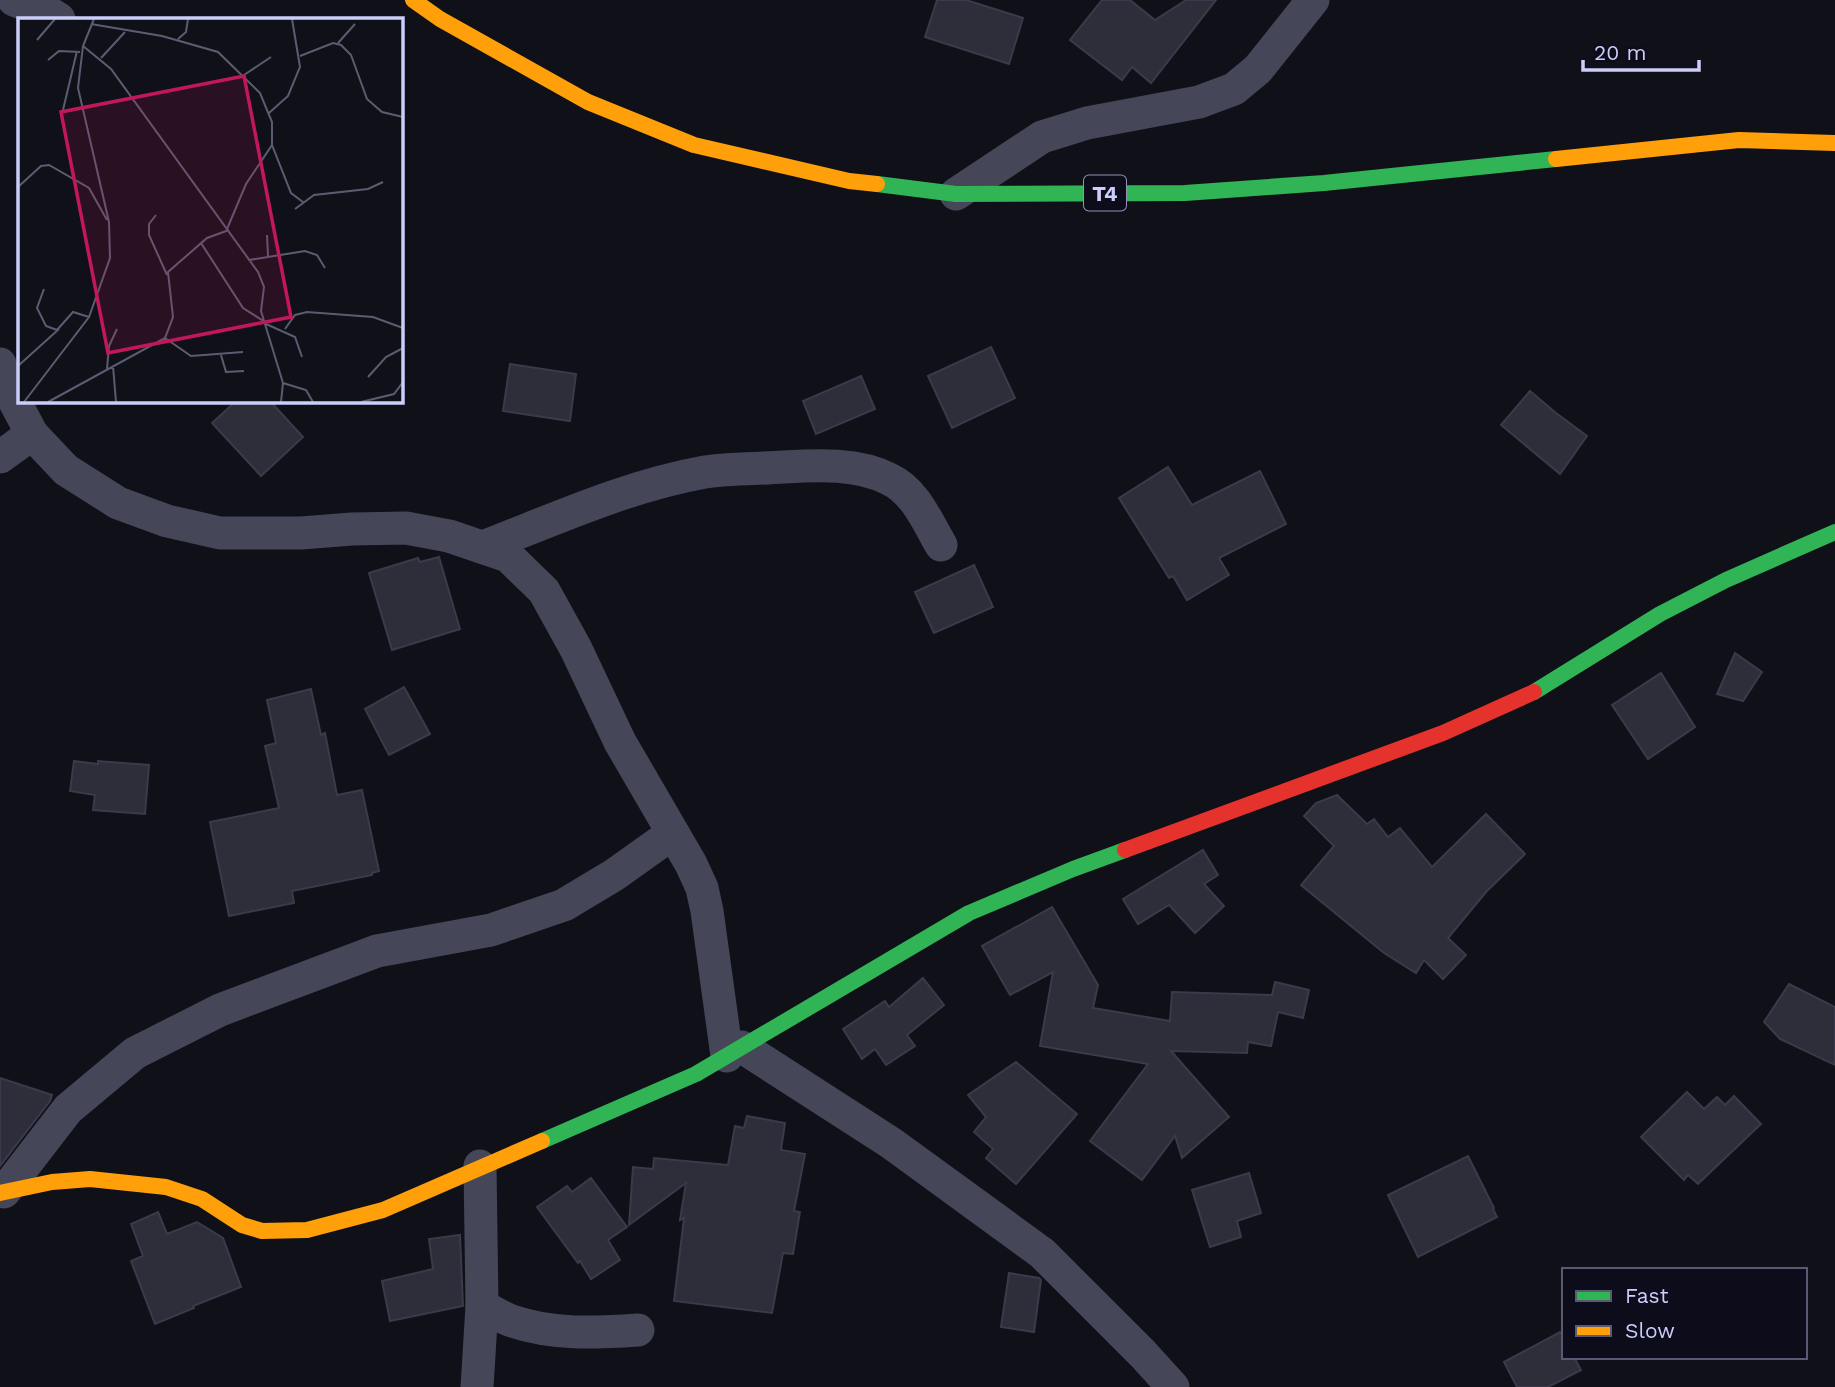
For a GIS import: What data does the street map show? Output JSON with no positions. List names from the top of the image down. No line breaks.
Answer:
{"streets":{"main road":["T4"]},"legend":["Fast","Slow"],"scale_bar":"20 m"}
